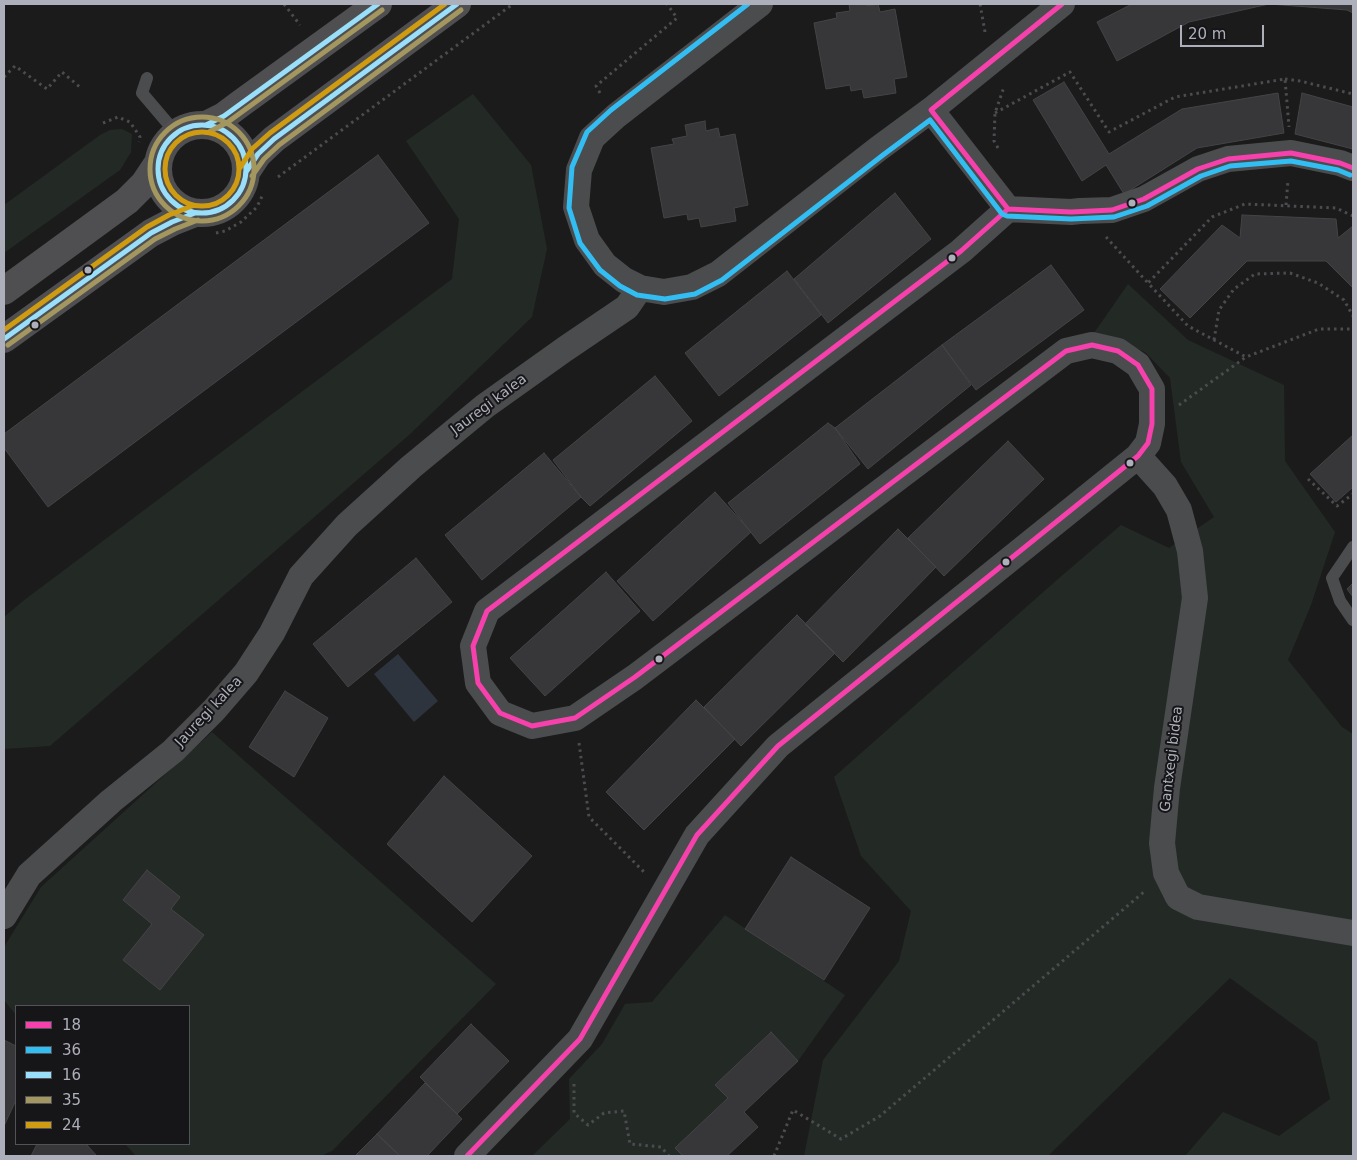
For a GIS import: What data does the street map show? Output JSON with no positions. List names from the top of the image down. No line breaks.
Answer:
{"streets":{"street":["Jauregi kalea","Gantxegi bidea"]},"lines":["transit line 18","transit line 36","transit line 16","transit line 24","transit line 35"],"legend":["18","36","16","35","24"],"scale_bar":"20 m"}
